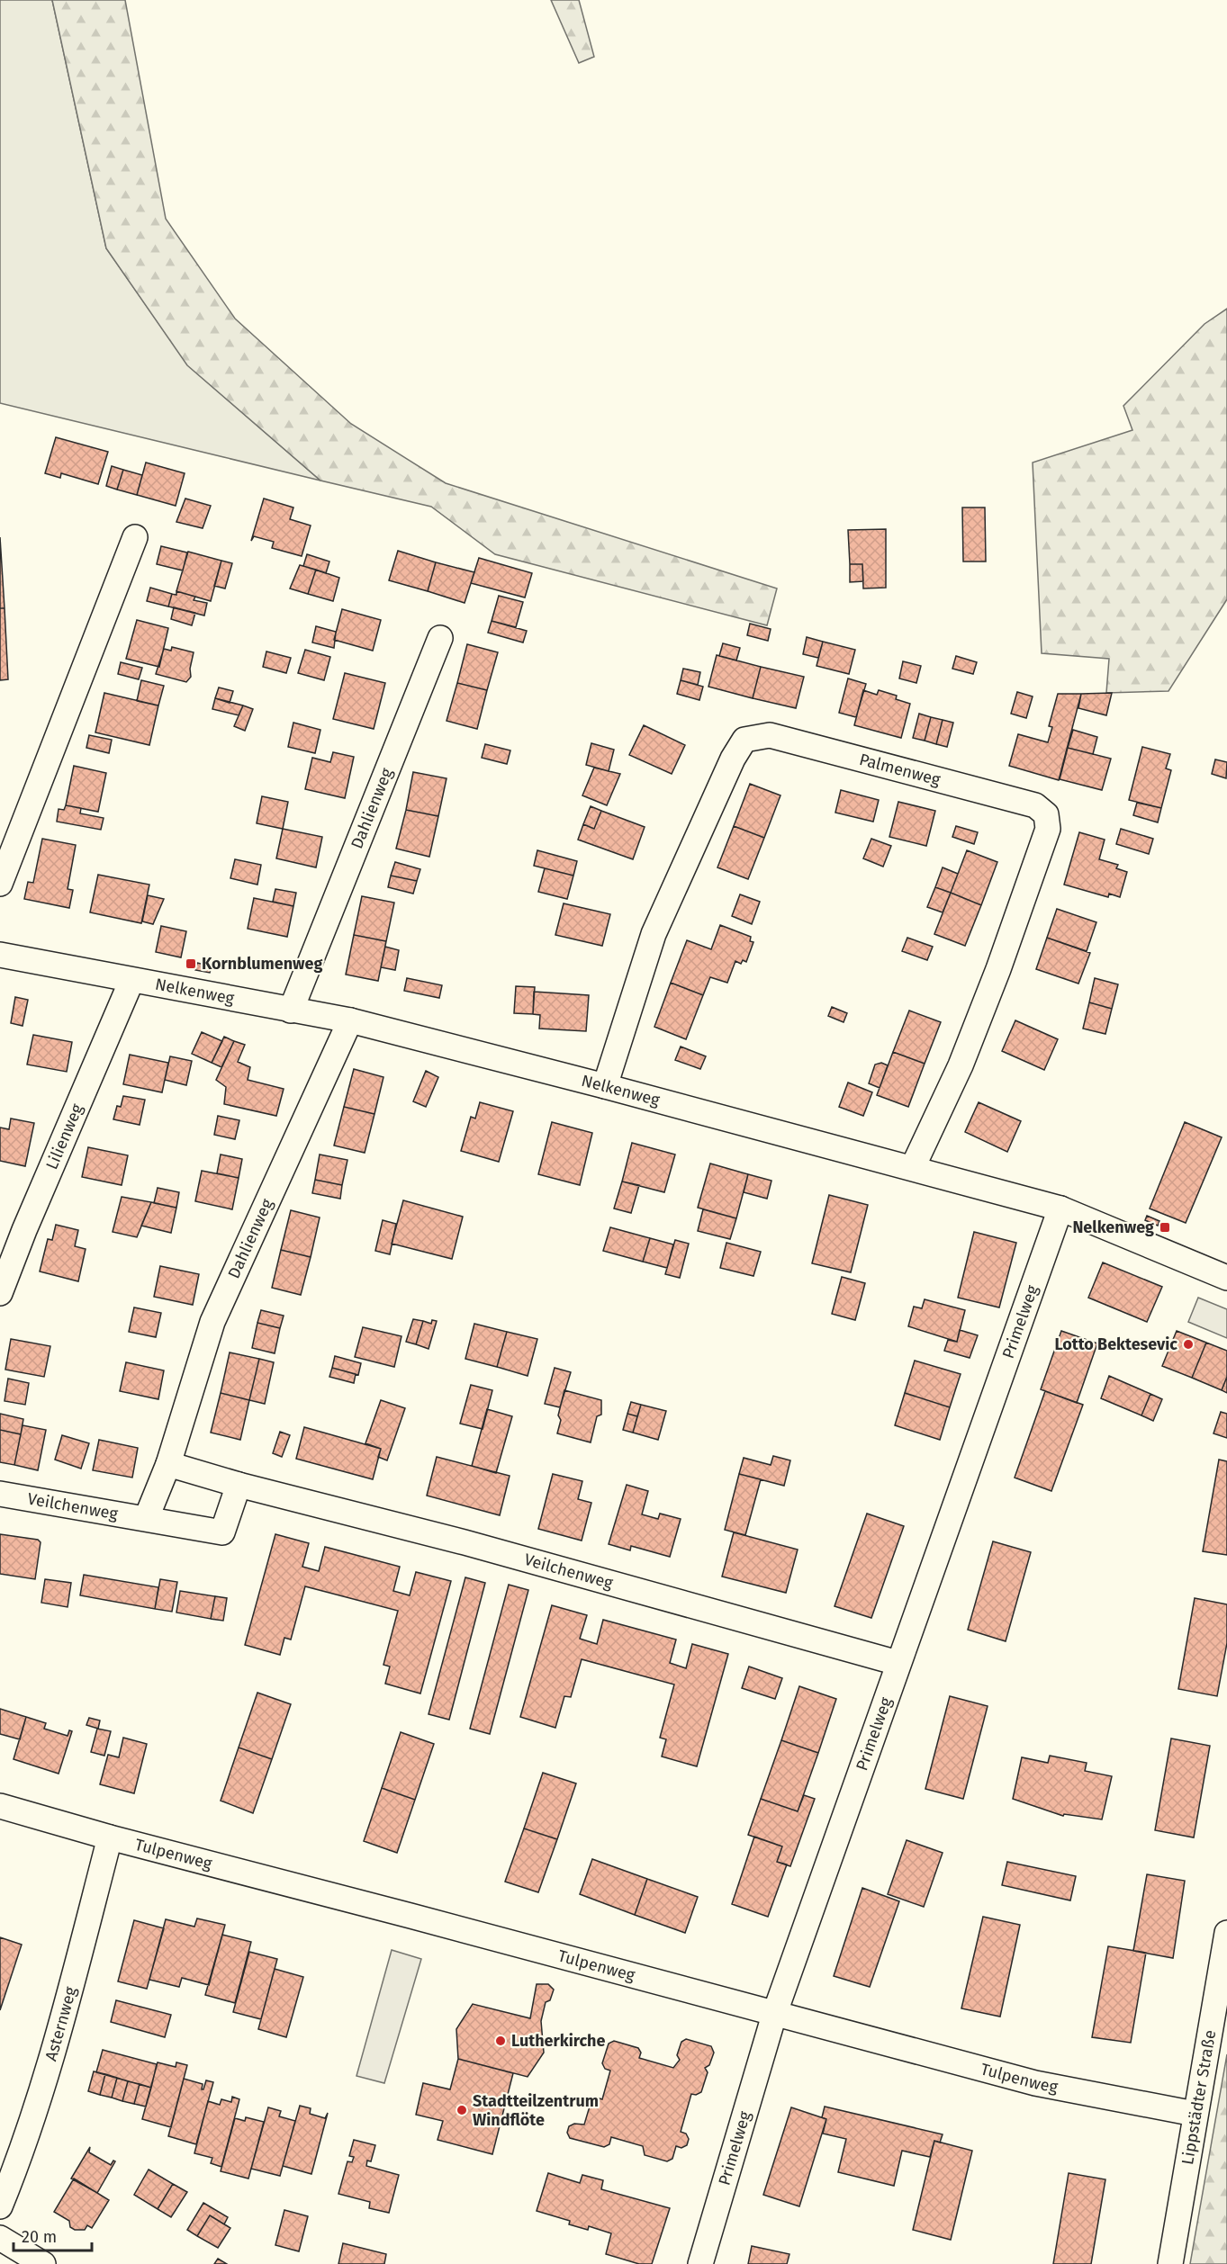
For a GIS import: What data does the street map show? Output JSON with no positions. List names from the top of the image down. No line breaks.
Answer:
{"streets":{"street":["Palmenweg","Dahlienweg","Nelkenweg","Lilienweg","Primelweg","Veilchenweg","Tulpenweg","Asternweg","Lippstädter Straße"]},"crossings":[["Palmenweg","Nelkenweg"],["Dahlienweg","Nelkenweg"],["Dahlienweg","Veilchenweg"],["Nelkenweg","Lilienweg"],["Nelkenweg","Primelweg"],["Primelweg","Veilchenweg"],["Primelweg","Tulpenweg"],["Tulpenweg","Asternweg"],["Tulpenweg","Lippstädter Straße"]],"places":{"transit":["Kornblumenweg","Nelkenweg"],"other":["Lotto Bektesevic","Lutherkirche","Stadtteilzentrum Windflöte"]},"scale_bar":"20 m"}
